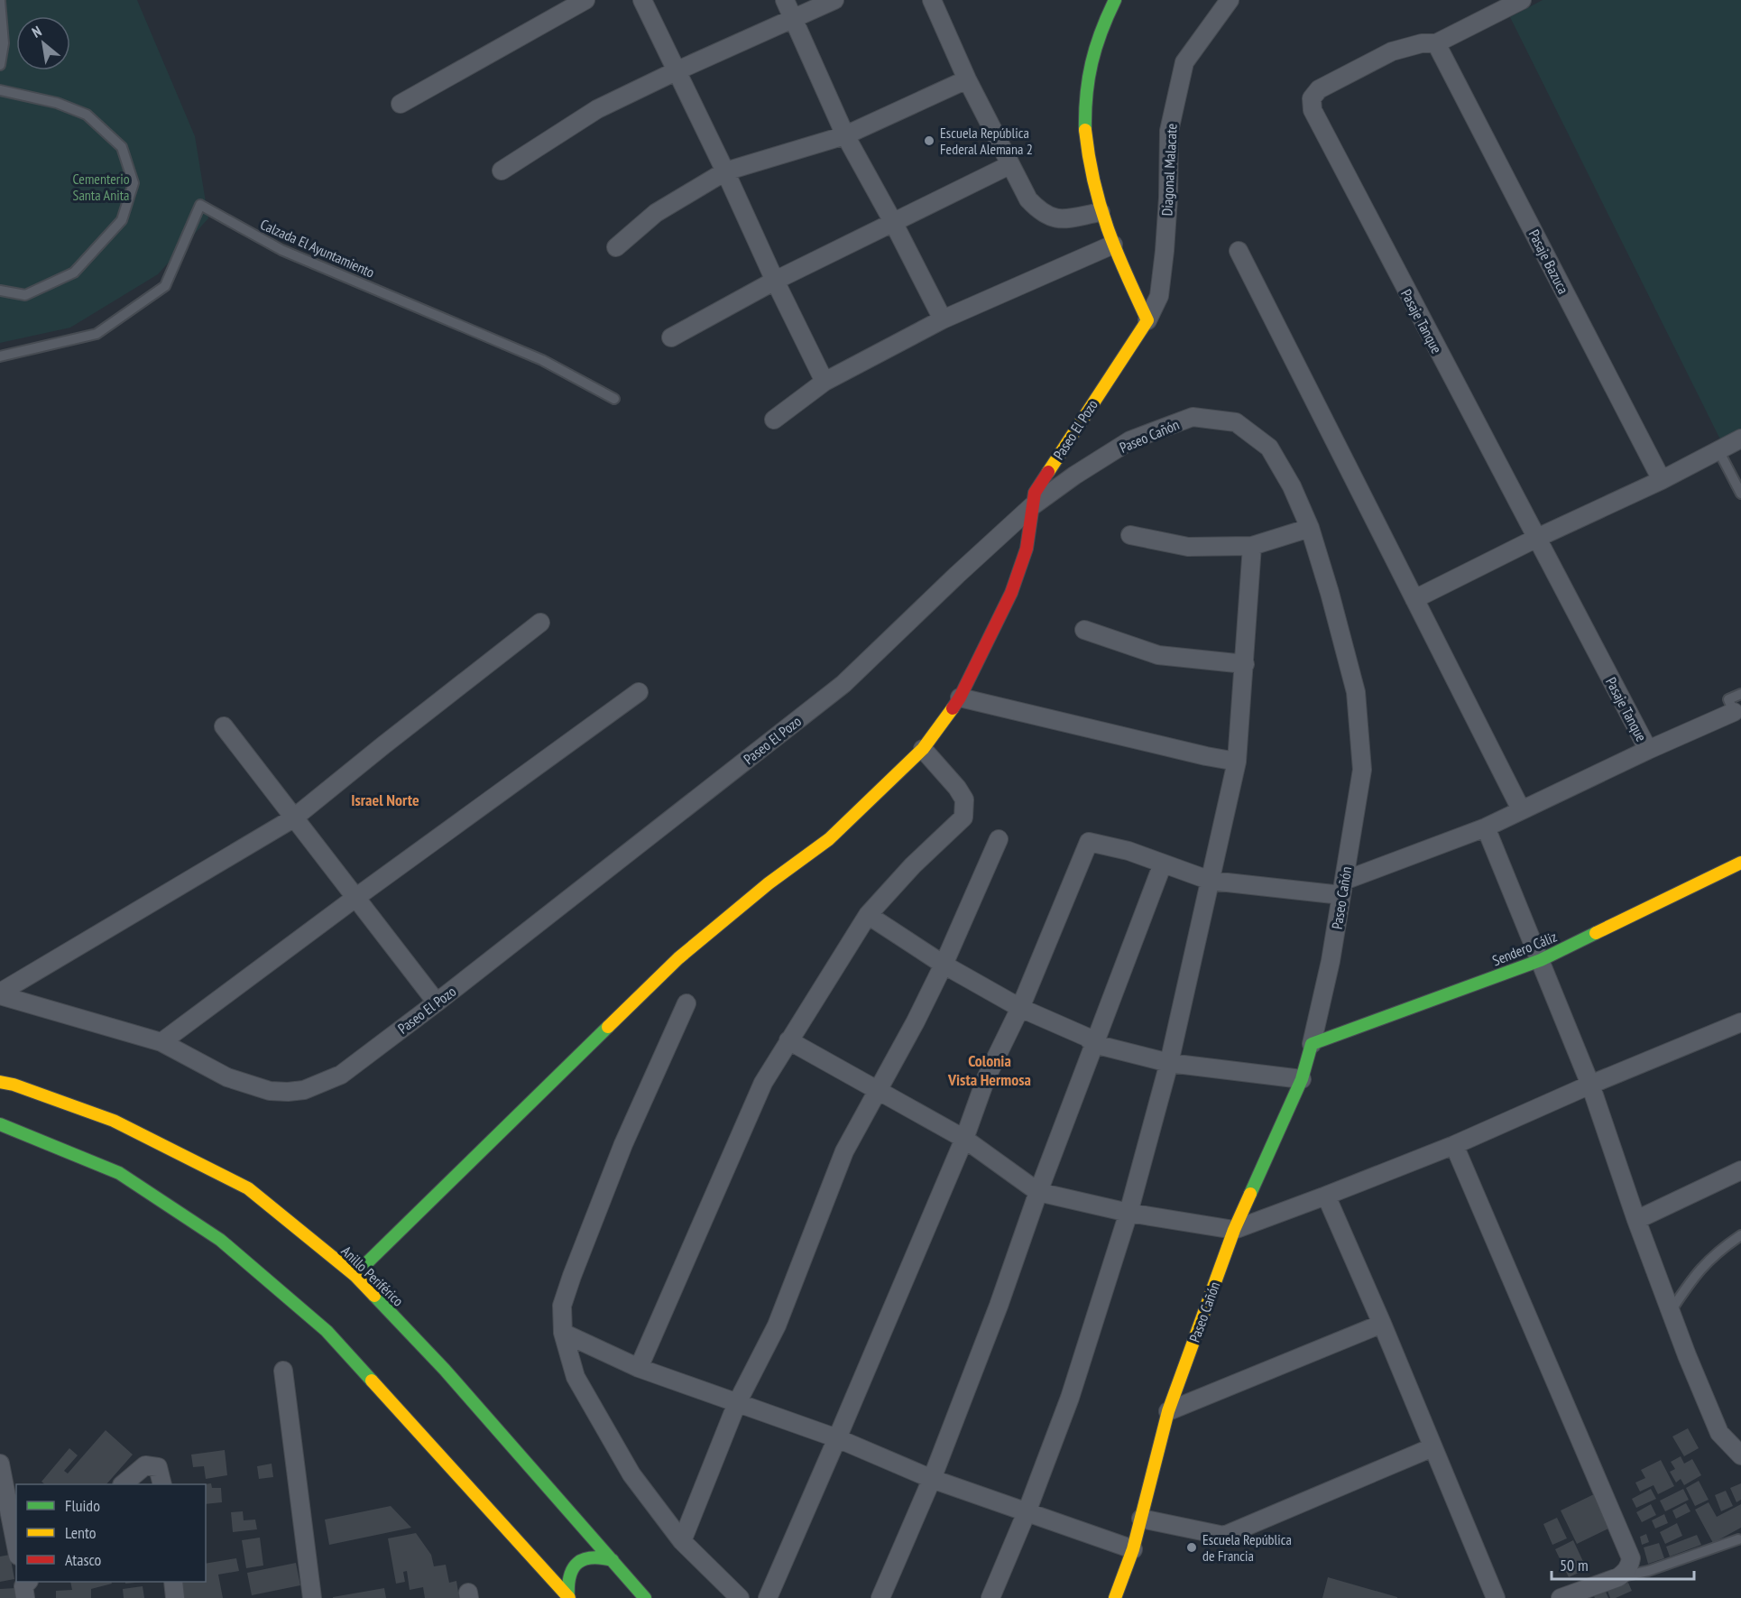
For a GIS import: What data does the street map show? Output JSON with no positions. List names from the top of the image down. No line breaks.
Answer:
{"streets":{"main road":["Paseo El Pozo","Paseo Cañón","Sendero Cáliz","Anillo Periférico"],"street":["Diagonal Malacate","Pasaje Bazuca","Pasaje Tanque"],"lane":["Calzada El Ayuntamiento"]},"crossings":[["Diagonal Malacate","Paseo El Pozo"],["Pasaje Bazuca","Pasaje Tanque"],["Paseo El Pozo","Paseo Cañón"],["Paseo Cañón","Sendero Cáliz"]],"districts":["Israel Norte","Colonia Vista Hermosa"],"parks":["Cementerio Santa Anita"],"places":["Escuela República Federal Alemana 2","Escuela República de Francia"],"legend":["Fluido","Lento","Atasco"],"scale_bar":"50 m","north":"top left"}
